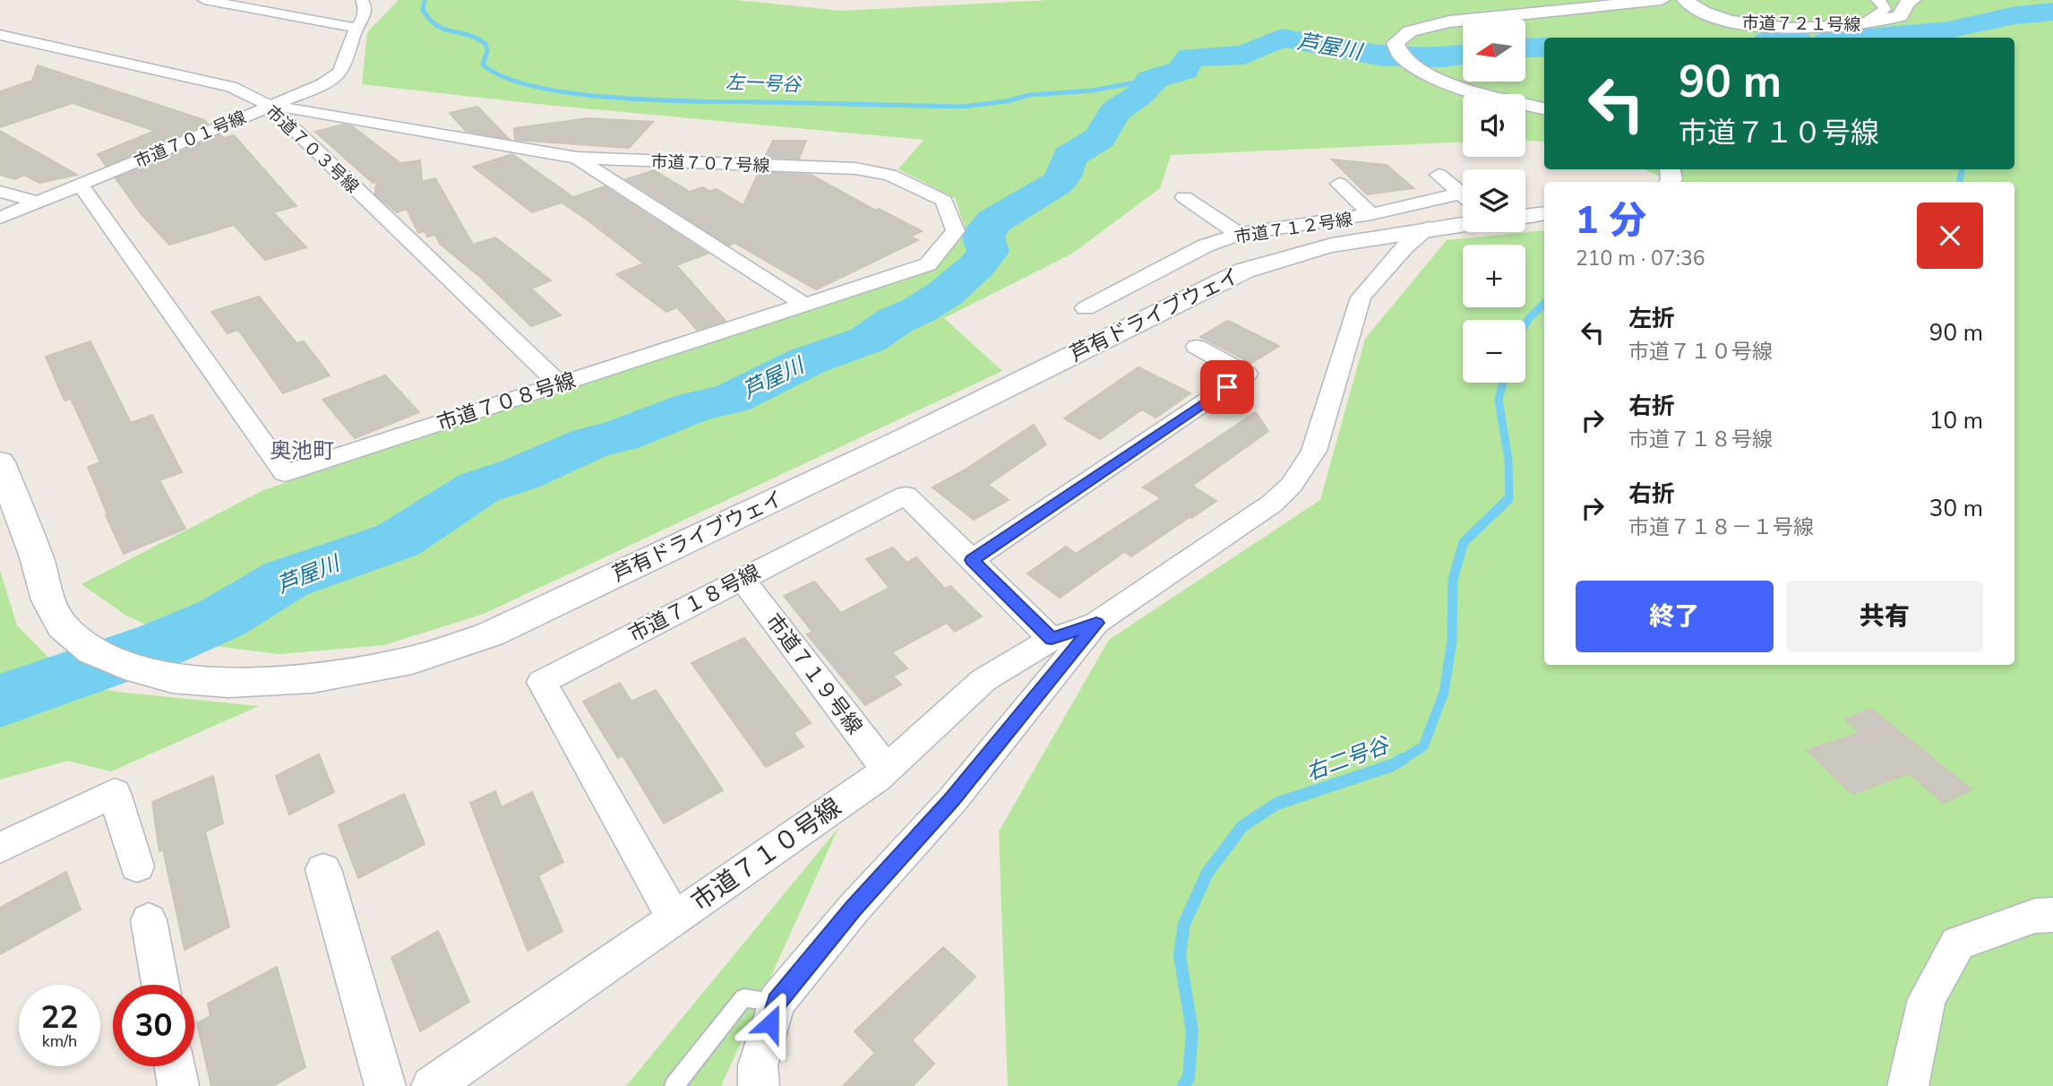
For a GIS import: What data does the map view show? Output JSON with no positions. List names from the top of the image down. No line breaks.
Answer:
{"streets":{"street":["市道７２１号線","市道７０１号線","市道７０３号線","市道７０７号線","市道７１２号線","芦有ドライブウェイ","市道７０８号線","市道７１８号線","市道７１９号線","市道７１０号線"]},"crossings":[["市道７０１号線","市道７０３号線"],["市道７０１号線","市道７０７号線"],["市道７０１号線","市道７０８号線"],["市道７０３号線","市道７０７号線"],["市道７０３号線","市道７０８号線"],["市道７０７号線","市道７０８号線"],["市道７１８号線","市道７１９号線"],["市道７１８号線","市道７１０号線"],["市道７１９号線","市道７１０号線"]],"districts":["奥池町"],"water":["芦屋川","左一号谷","右二号谷"],"north":"left","page":{"map_buttons":["+","−"],"turn":["90 m","市道７１０号線"],"heading":["1 分","210 m · 07:36"],"list":[{"name":"左折","note":"市道７１０号線","value":"90 m"},{"name":"右折","note":"市道７１８号線","value":"10 m"},{"name":"右折","note":"市道７１８－１号線","value":"30 m"}],"buttons":["終了","共有"],"speed":"22 km/h","limit":"30"}}
